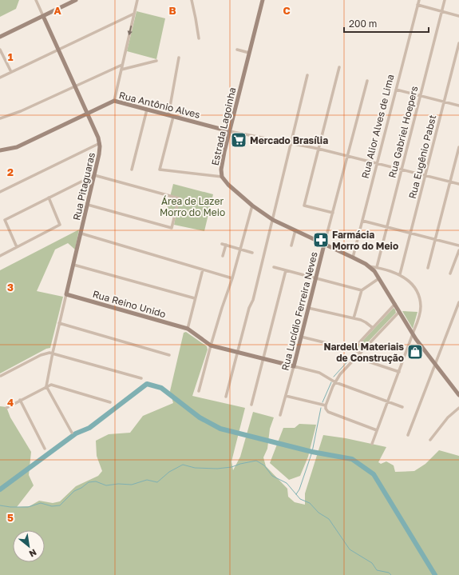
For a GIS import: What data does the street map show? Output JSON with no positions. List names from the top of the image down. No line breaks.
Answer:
{"streets":{"street":["Rua Antônio Alves","Estrada Lagoinha","Rua Alior Alves de Lima","Rua Gabriel Hoepers","Rua Eugênio Pabst","Rua Pitaguaras","Rua Reino Unido","Rua Lucídio Ferreira Neves"]},"crossings":[["Rua Antônio Alves","Estrada Lagoinha"],["Rua Antônio Alves","Rua Pitaguaras"],["Estrada Lagoinha","Rua Alior Alves de Lima"],["Estrada Lagoinha","Rua Gabriel Hoepers"],["Estrada Lagoinha","Rua Eugênio Pabst"],["Estrada Lagoinha","Rua Lucídio Ferreira Neves"],["Rua Pitaguaras","Rua Reino Unido"]],"parks":["Área de Lazer Morro do Meio"],"places":{"supermarket":["Mercado Brasília"],"pharmacy":["Farmácia Morro do Meio"],"shop":["Nardell Materiais de Construção"]},"scale_bar":"200 m","north":"bottom right","grid":{"columns":["A","B","C"],"rows":["1","2","3","4","5"]}}
